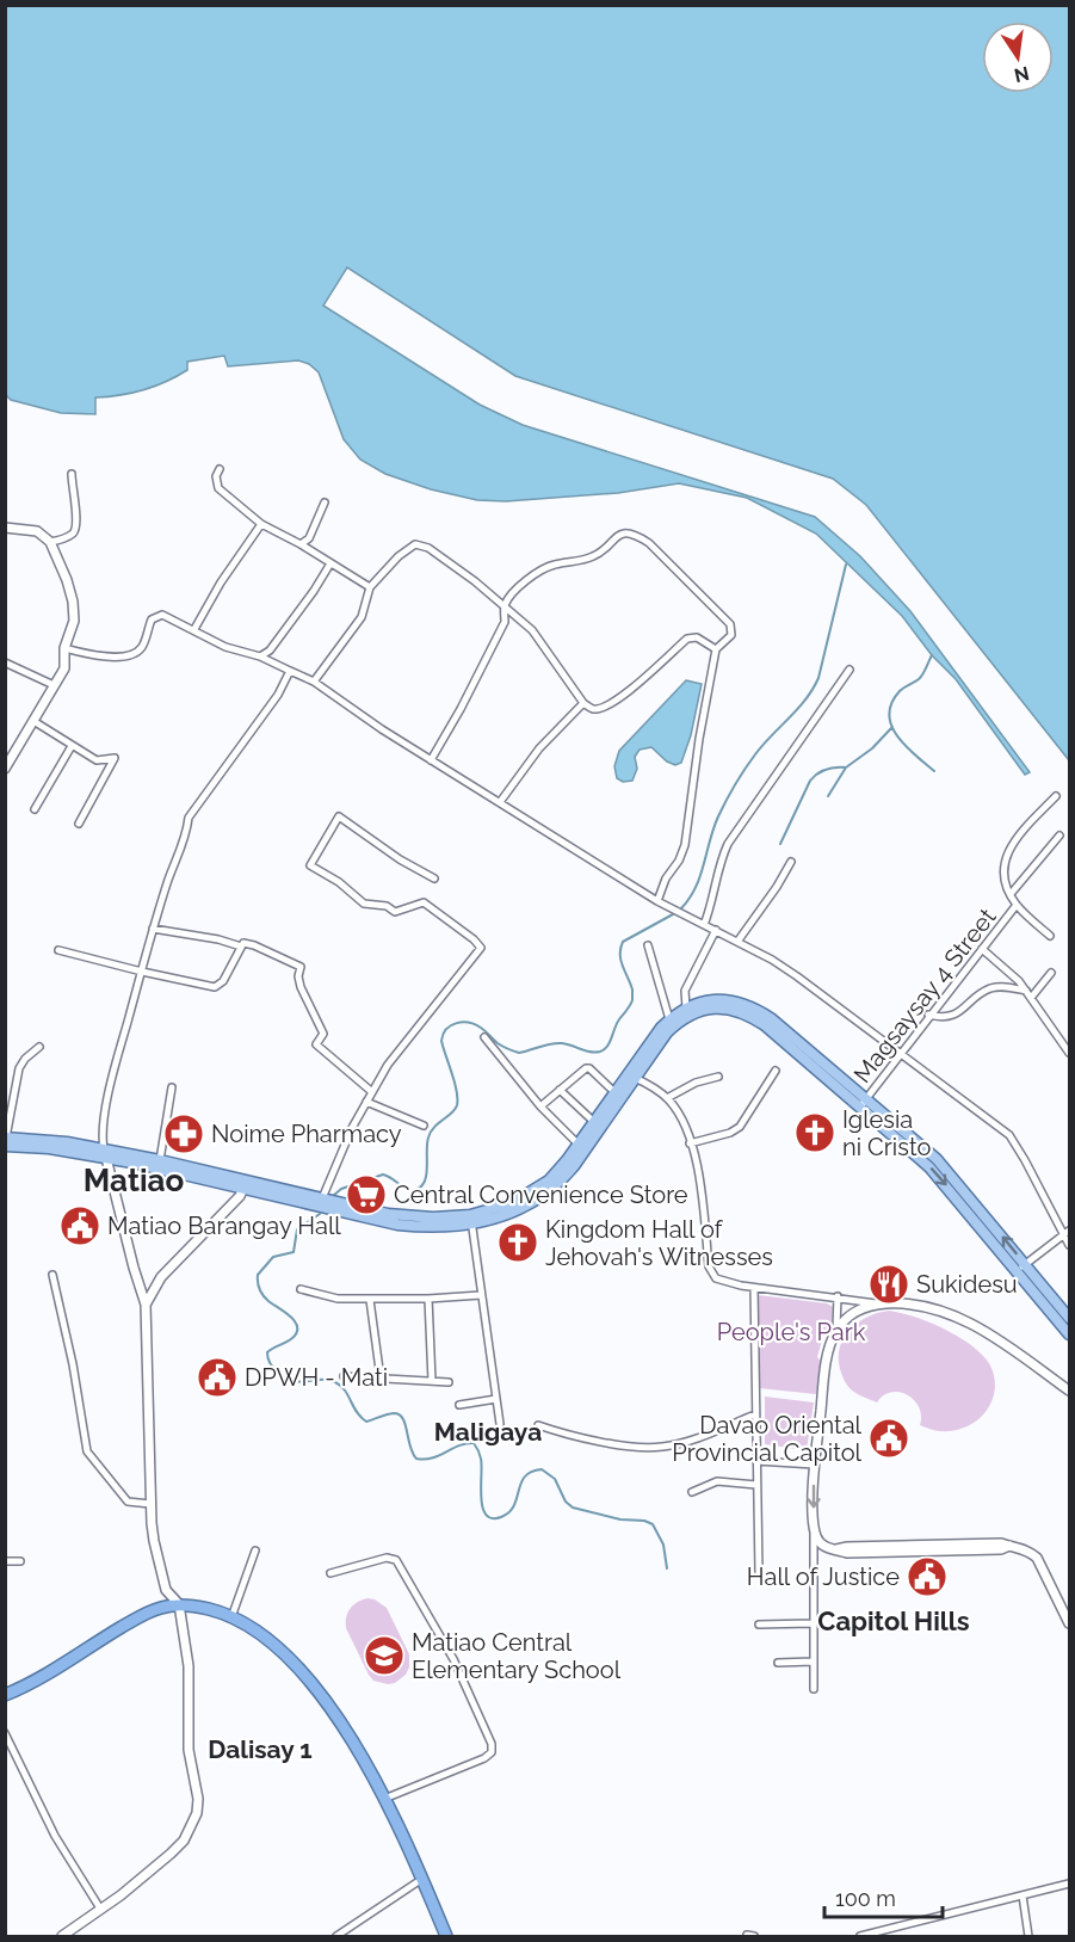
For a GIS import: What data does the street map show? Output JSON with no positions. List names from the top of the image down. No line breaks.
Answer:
{"streets":{"street":["Magsaysay 4 Street"]},"districts":["Matiao","Maligaya","Capitol Hills","Dalisay 1"],"parks":["People's Park"],"places":{"church":["Iglesia ni Cristo","Kingdom Hall of Jehovah's Witnesses"],"pharmacy":["Noime Pharmacy"],"supermarket":["Central Convenience Store"],"public building":["Matiao Barangay Hall","DPWH - Mati","Davao Oriental Provincial Capitol","Hall of Justice"],"restaurant":["Sukidesu"],"school or university":["Matiao Central Elementary School"]},"scale_bar":"100 m","north":"bottom"}
